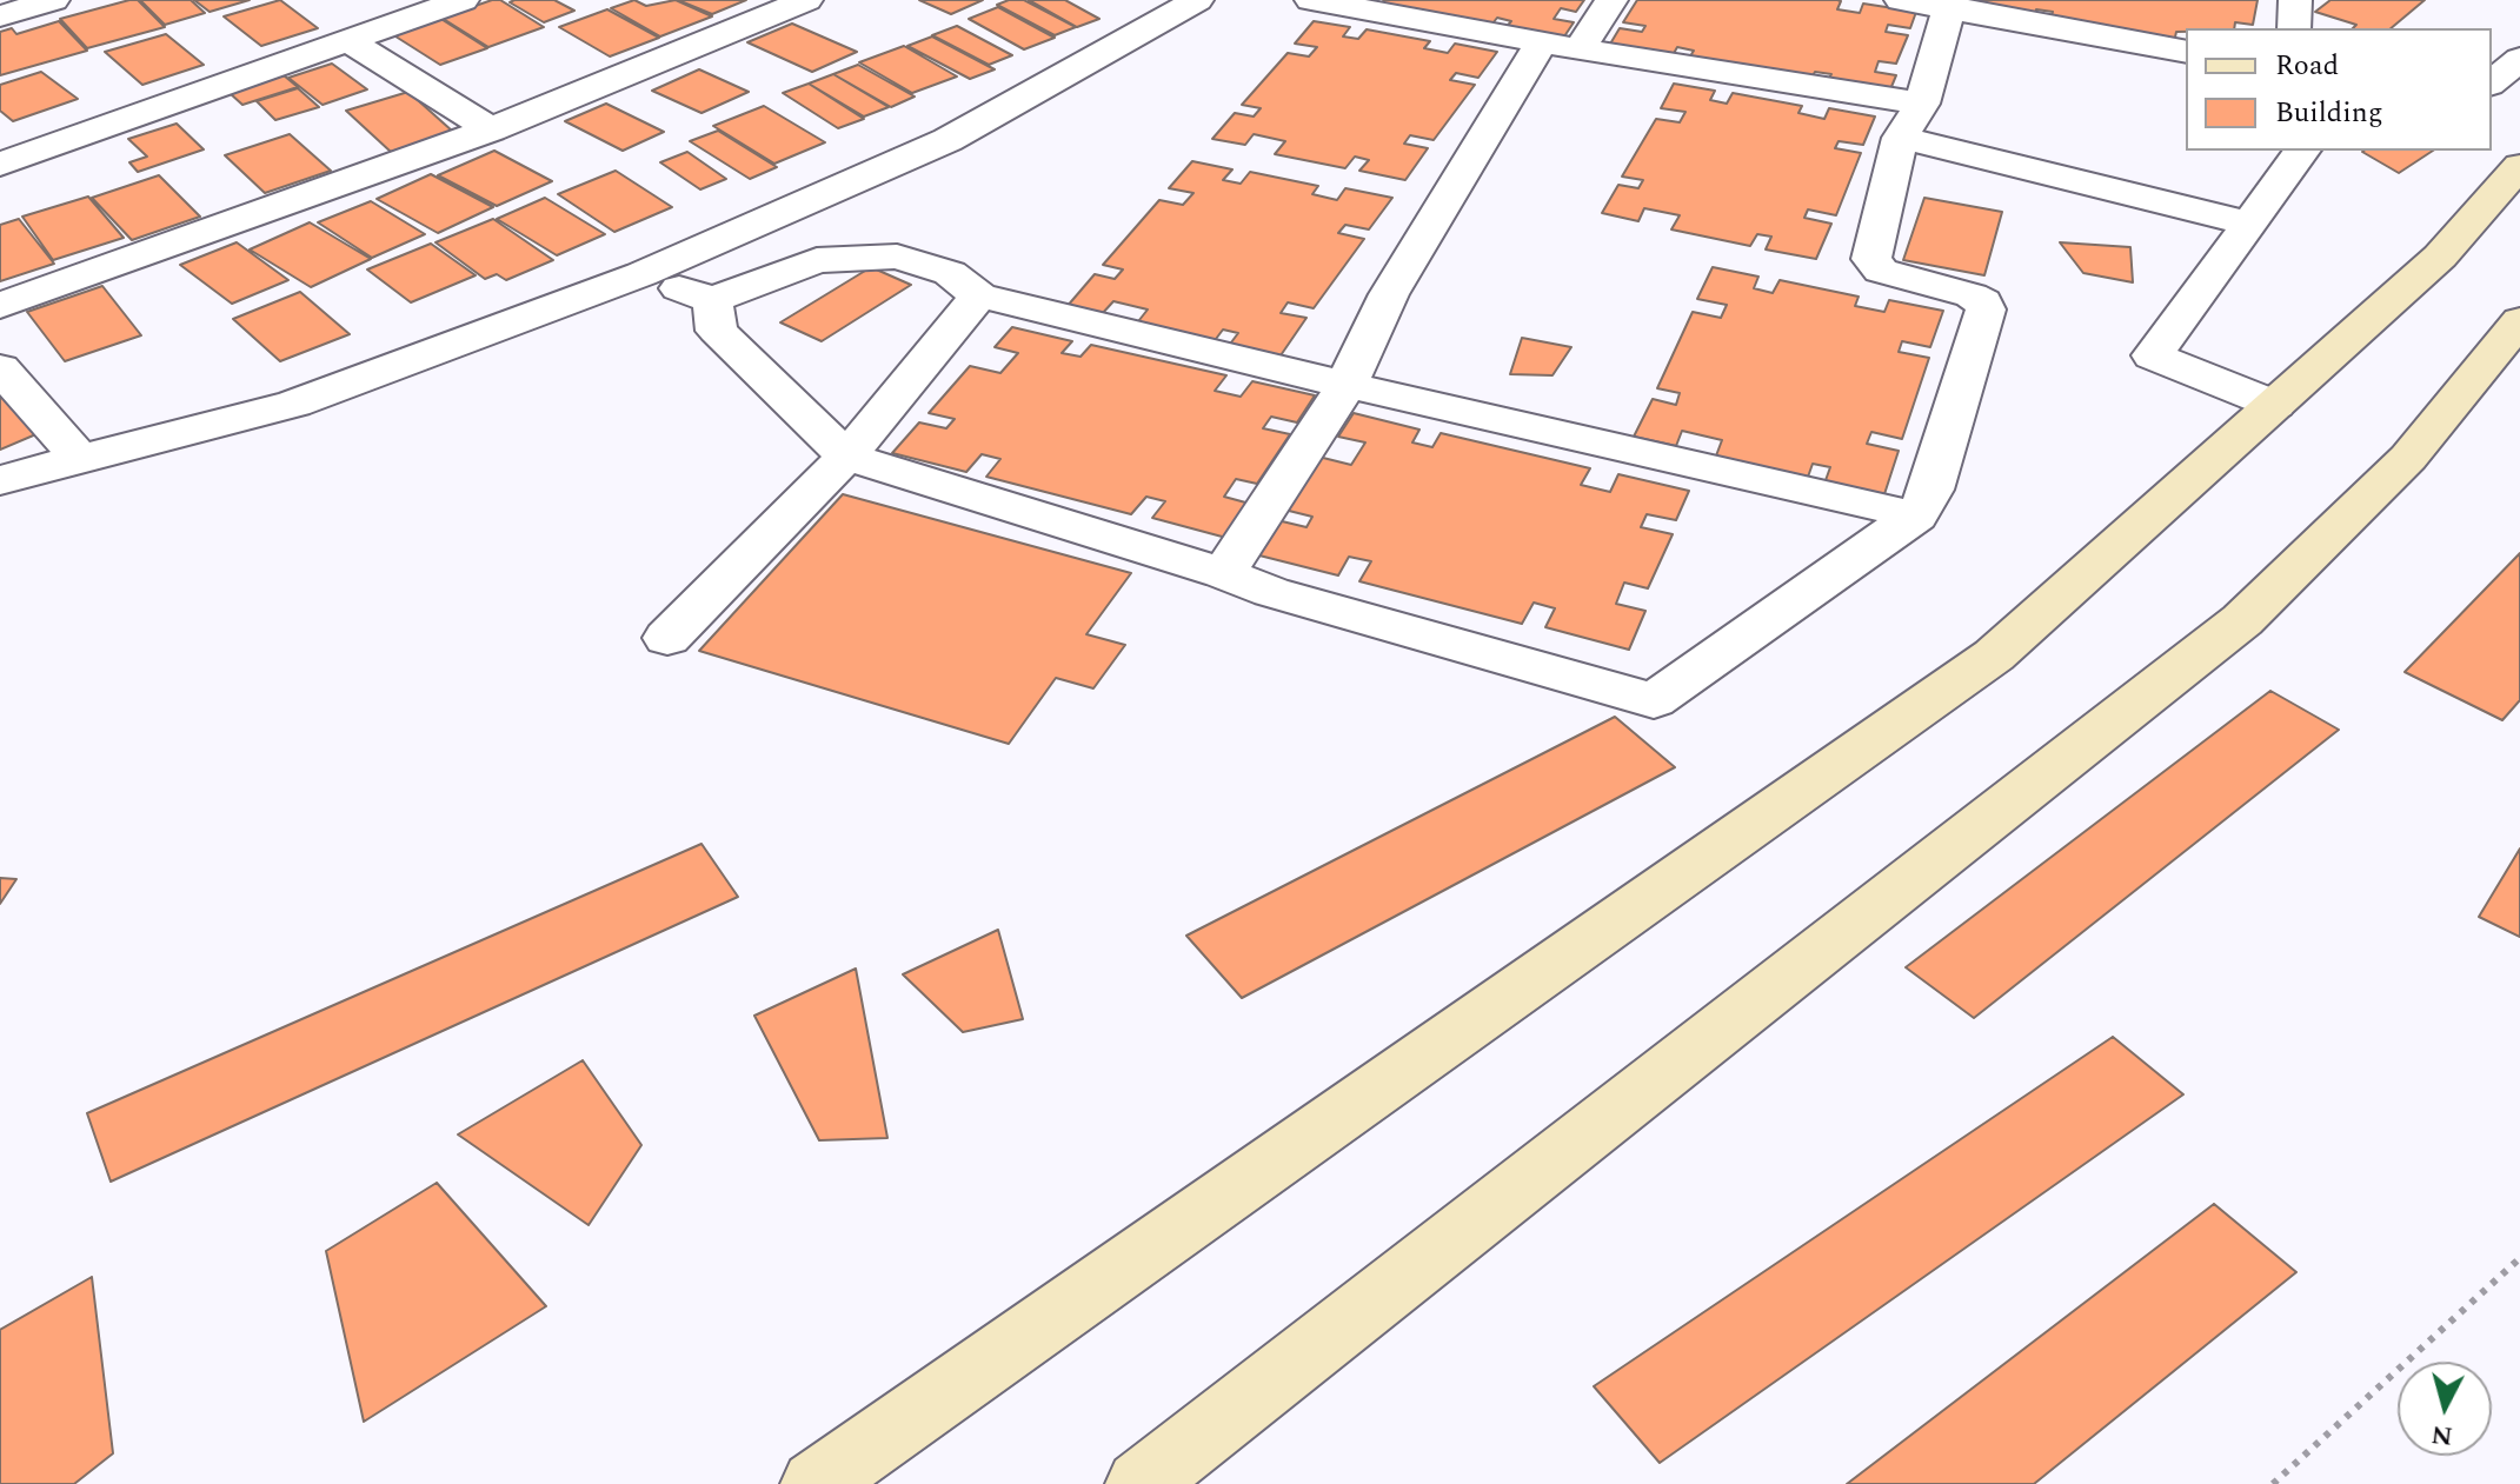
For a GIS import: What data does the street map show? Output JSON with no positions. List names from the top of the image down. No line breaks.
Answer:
{"legend":["Road","Building"],"north":"bottom"}
